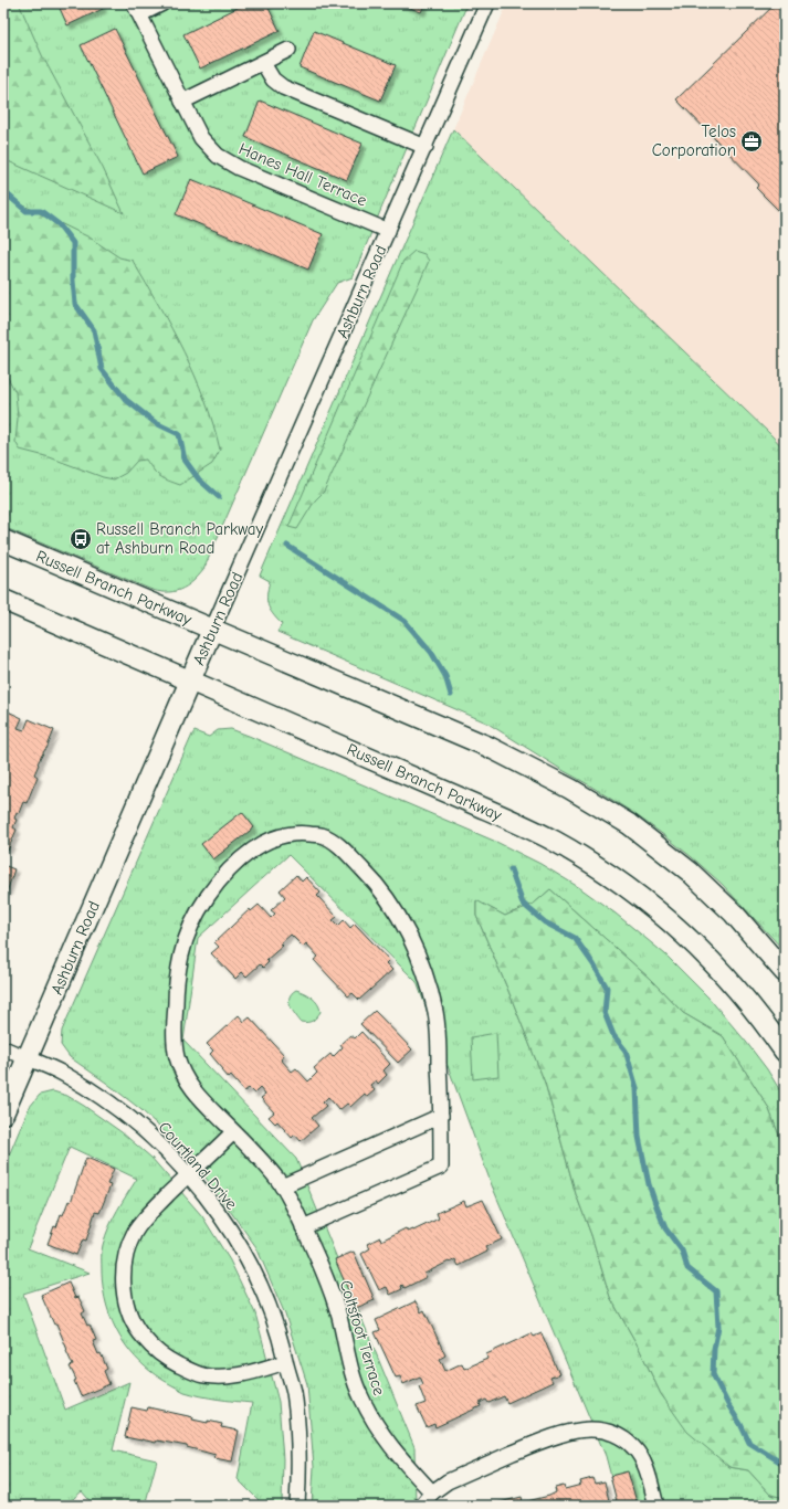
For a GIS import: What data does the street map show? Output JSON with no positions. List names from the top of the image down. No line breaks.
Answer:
{"streets":{"main road":["Ashburn Road","Russell Branch Parkway"],"street":["Hanes Hall Terrace","Courtland Drive","Coltsfoot Terrace"]},"crossings":[["Hanes Hall Terrace","Ashburn Road"],["Ashburn Road","Russell Branch Parkway"],["Ashburn Road","Courtland Drive"]],"places":{"office":["Telos Corporation"],"bus stop":["Russell Branch Parkway at Ashburn Road"]}}
